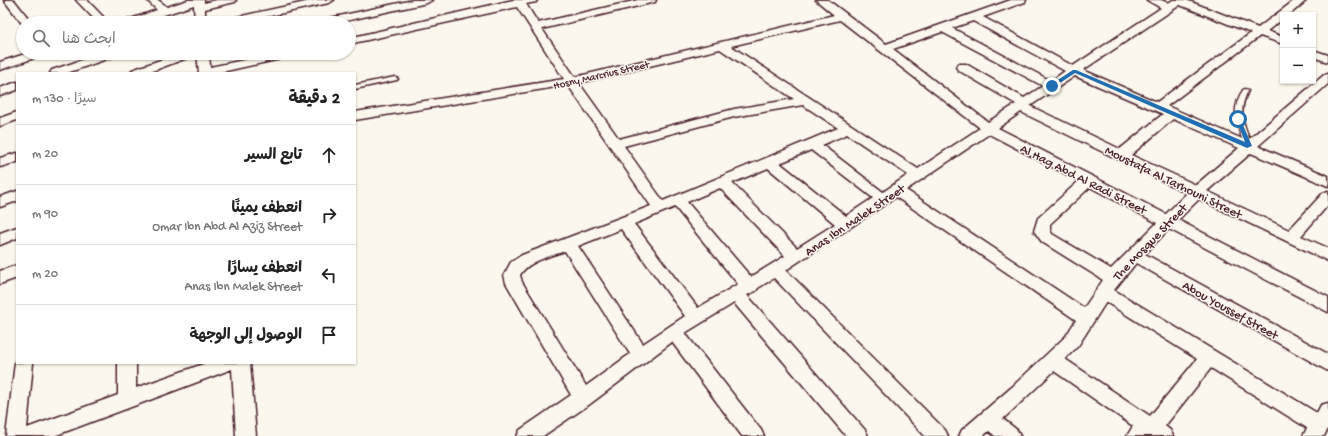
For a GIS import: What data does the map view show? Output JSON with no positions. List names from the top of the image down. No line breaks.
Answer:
{"streets":{"street":["Hosny Marcrius Street","Al Hag Abd Al Radi Street","Moustafa Al Tarhouni Street","Anas Ibn Malek Street","The Mosque Street","Abou Youssef Street"]},"crossings":[["Hosny Marcrius Street","Al Hag Abd Al Radi Street"],["Al Hag Abd Al Radi Street","Anas Ibn Malek Street"],["Al Hag Abd Al Radi Street","The Mosque Street"],["Moustafa Al Tarhouni Street","Anas Ibn Malek Street"],["Moustafa Al Tarhouni Street","The Mosque Street"],["The Mosque Street","Abou Youssef Street"]],"page":{"map_buttons":["+","−"],"search":"ابحث هنا","heading":["2 دقيقة","سيرًا · 130 m"],"list":[["تابع السير","20 m"],["انعطف يمينًا","Omar Ibn Abd Al Aziz Street","90 m"],["انعطف يسارًا","Anas Ibn Malek Street","20 m"],"الوصول إلى الوجهة"]}}
